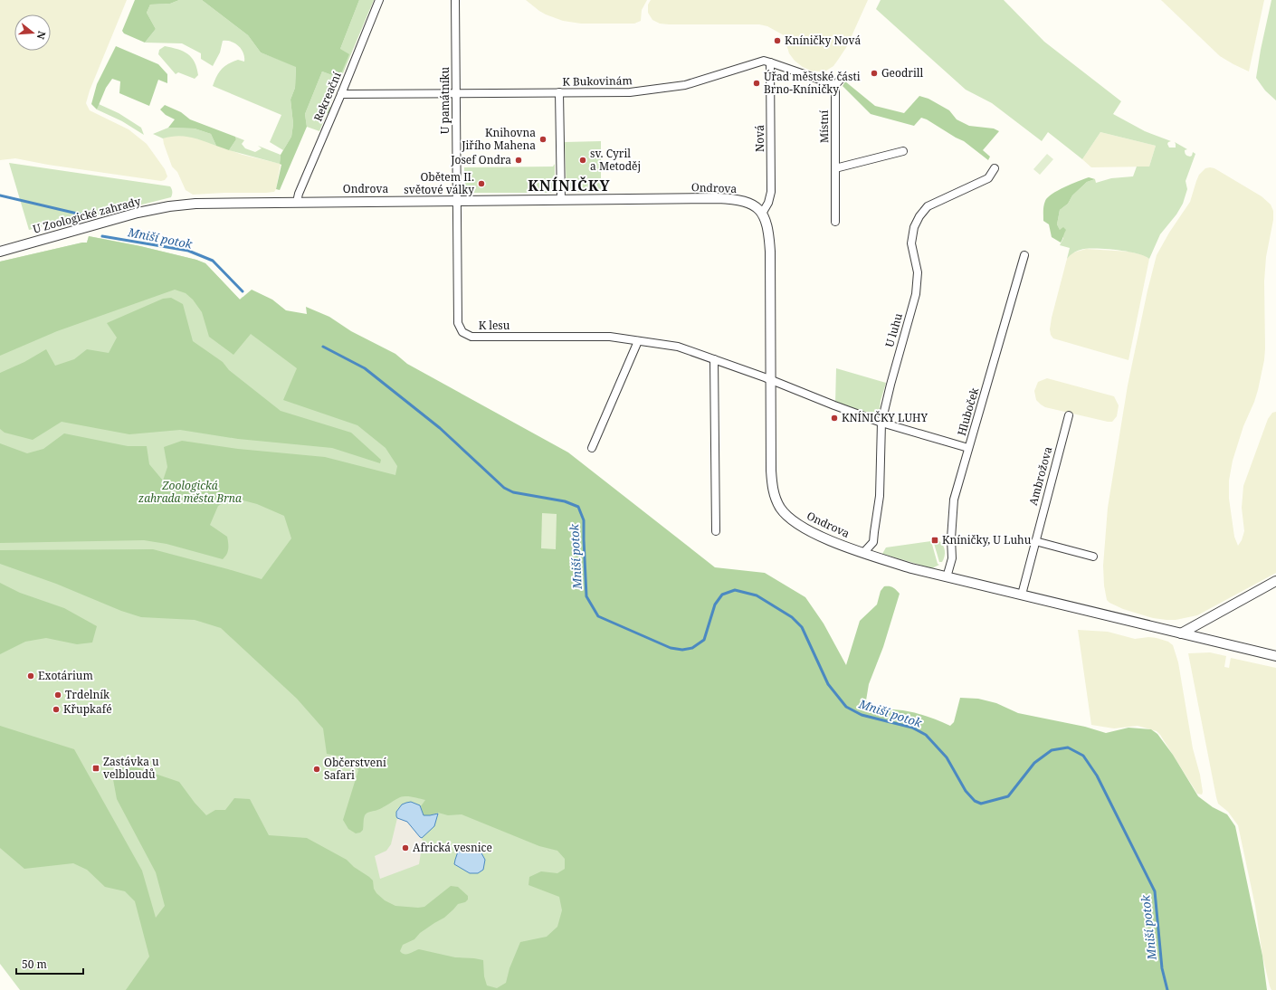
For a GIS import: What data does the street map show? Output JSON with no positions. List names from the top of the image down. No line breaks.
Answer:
{"streets":{"street":["K Bukovinám","Rekreační","U památníku","Místní","Nová","Ondrova","U Zoologické zahrady","K lesu","U luhu","Hluboček","Ambrožova"]},"crossings":[["K Bukovinám","Rekreační"],["K Bukovinám","U památníku"],["K Bukovinám","Místní"],["K Bukovinám","Nová"],["Rekreační","Ondrova"],["U památníku","Ondrova"],["U památníku","K lesu"],["Nová","Ondrova"],["Ondrova","U Zoologické zahrady"],["Ondrova","K lesu"],["Ondrova","U luhu"],["Ondrova","Hluboček"],["Ondrova","Ambrožova"],["K lesu","U luhu"],["K lesu","Hluboček"]],"districts":["KNÍNIČKY"],"water":["Mniší potok"],"parks":["Zoologická zahrada města Brna"],"places":{"other":["Kníničky Nová","Geodrill","Úřad městské části Brno-Kníničky","Knihovna Jiřího Mahena","Josef Ondra","sv. Cyril a Metoděj","Obětem II. světové války","KNÍNIČKY LUHY","Exotárium","Trdelník","Křupkafé","Občerstvení Safari","Africká vesnice"],"transit":["Kníničky, U Luhu","Zastávka u velbloudů"]},"scale_bar":"50 m","north":"right"}
